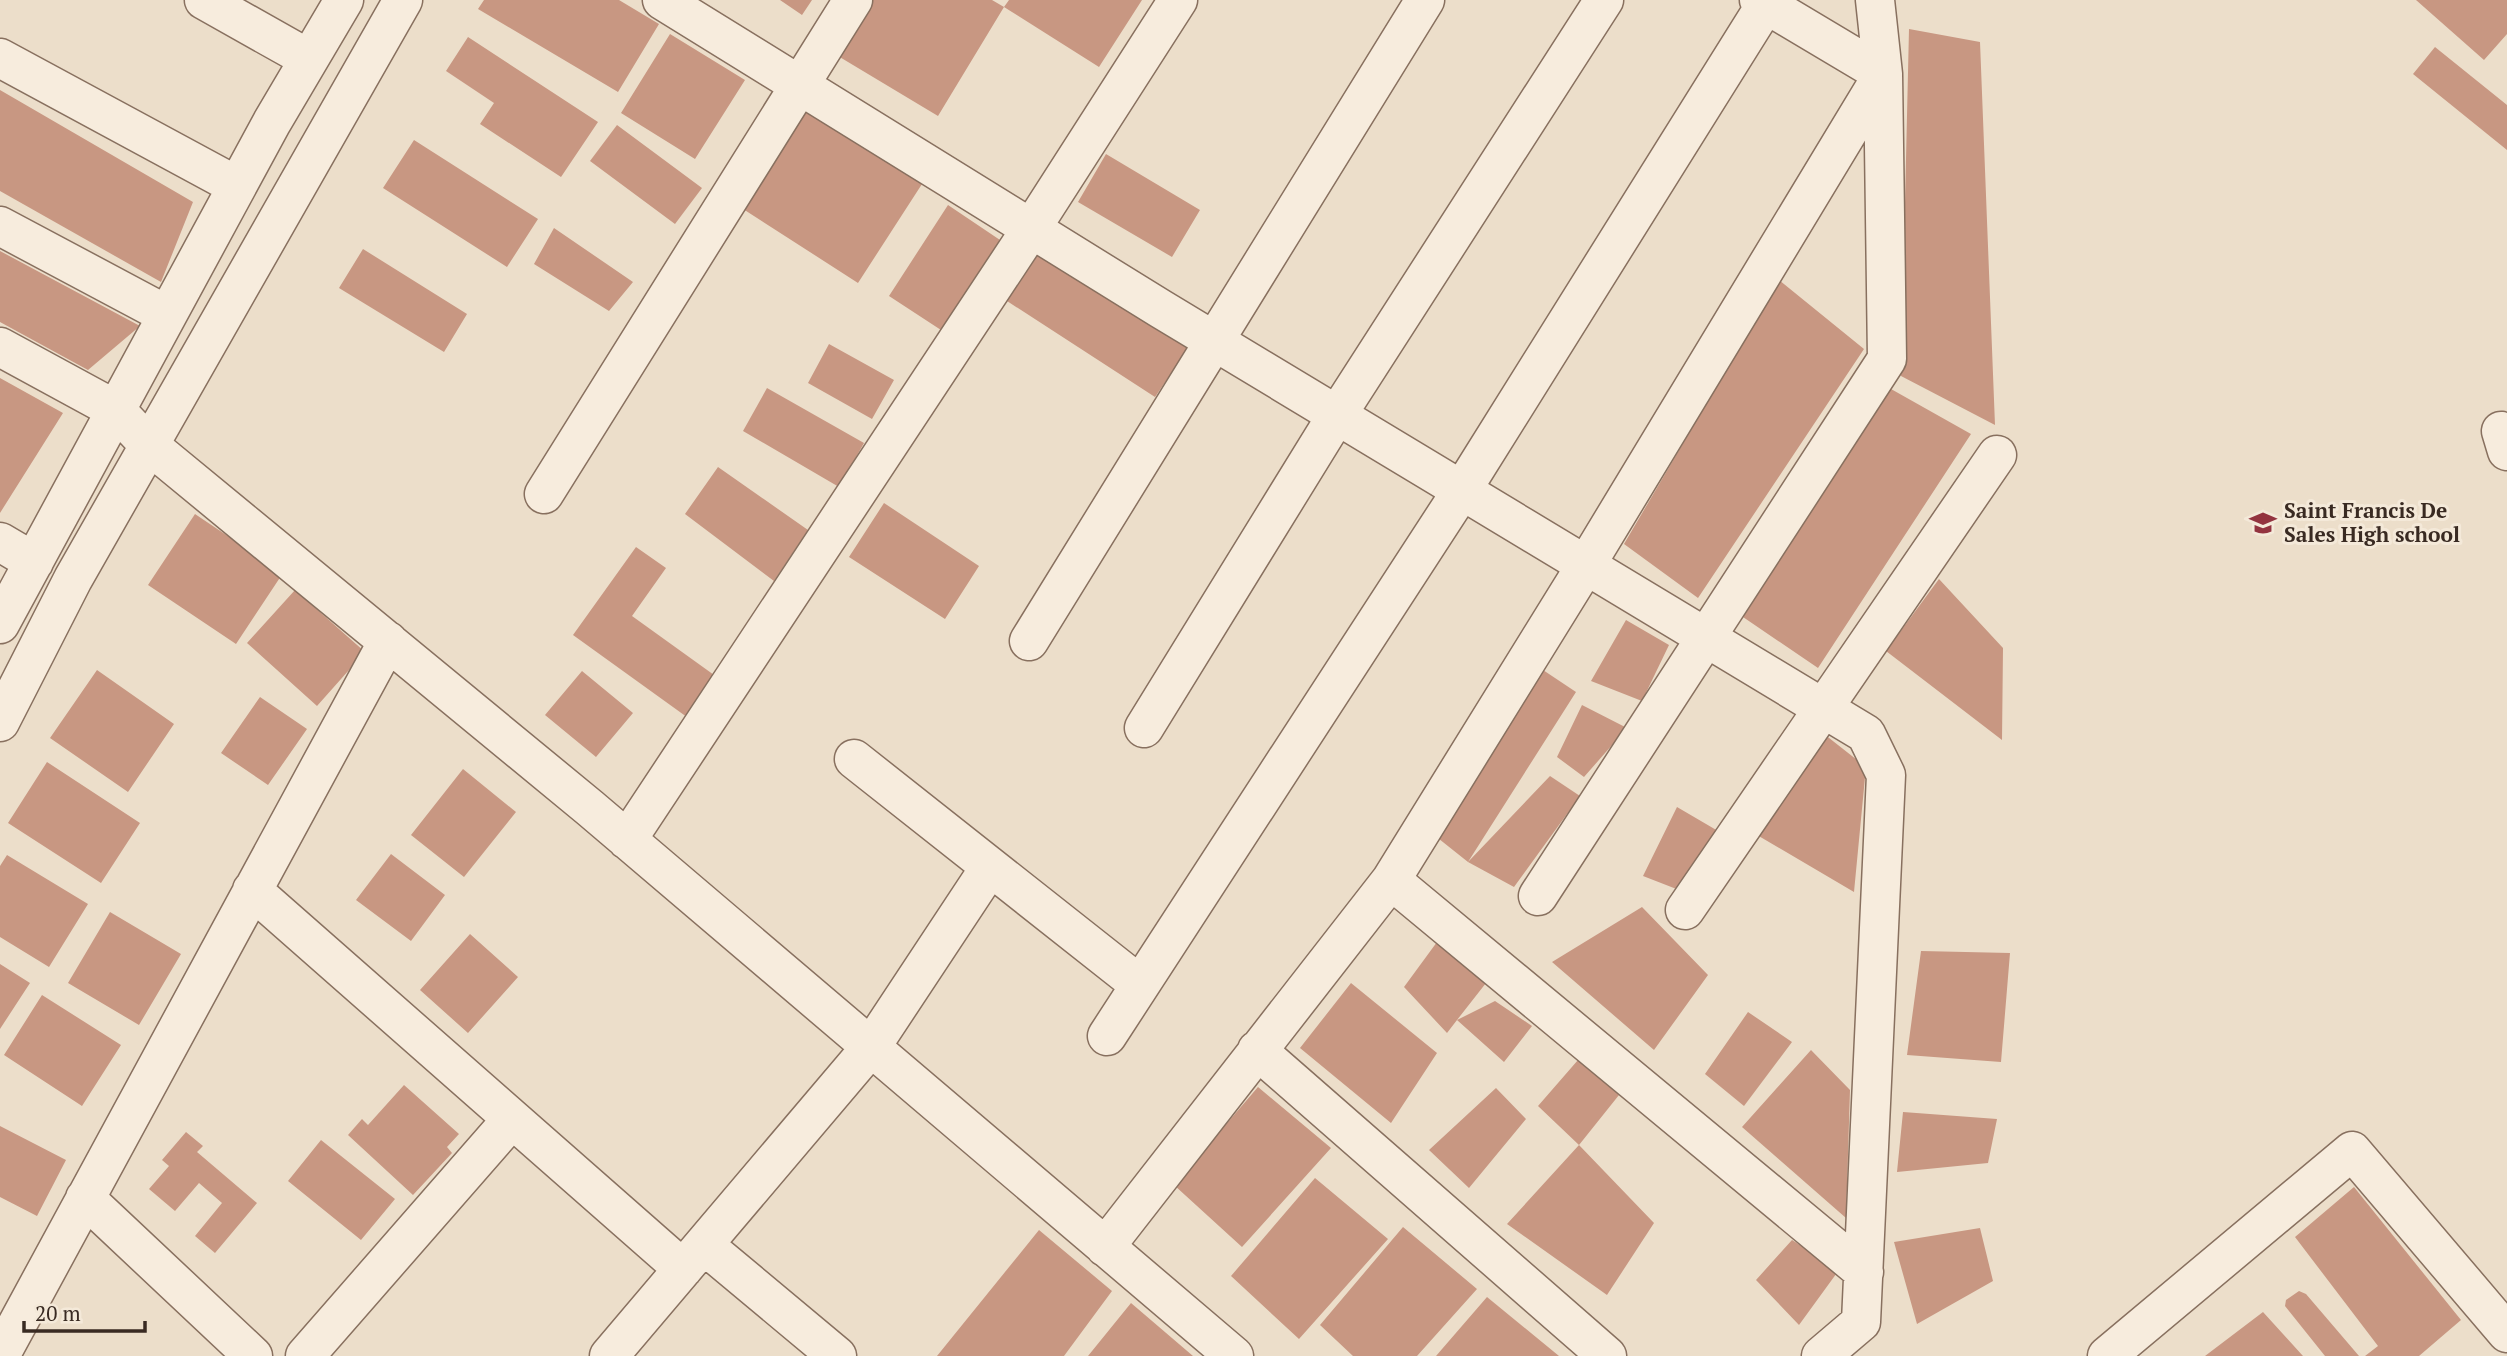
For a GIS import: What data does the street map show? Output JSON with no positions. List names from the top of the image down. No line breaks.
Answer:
{"places":{"school or university":["Saint Francis De Sales High school"]},"scale_bar":"20 m"}
